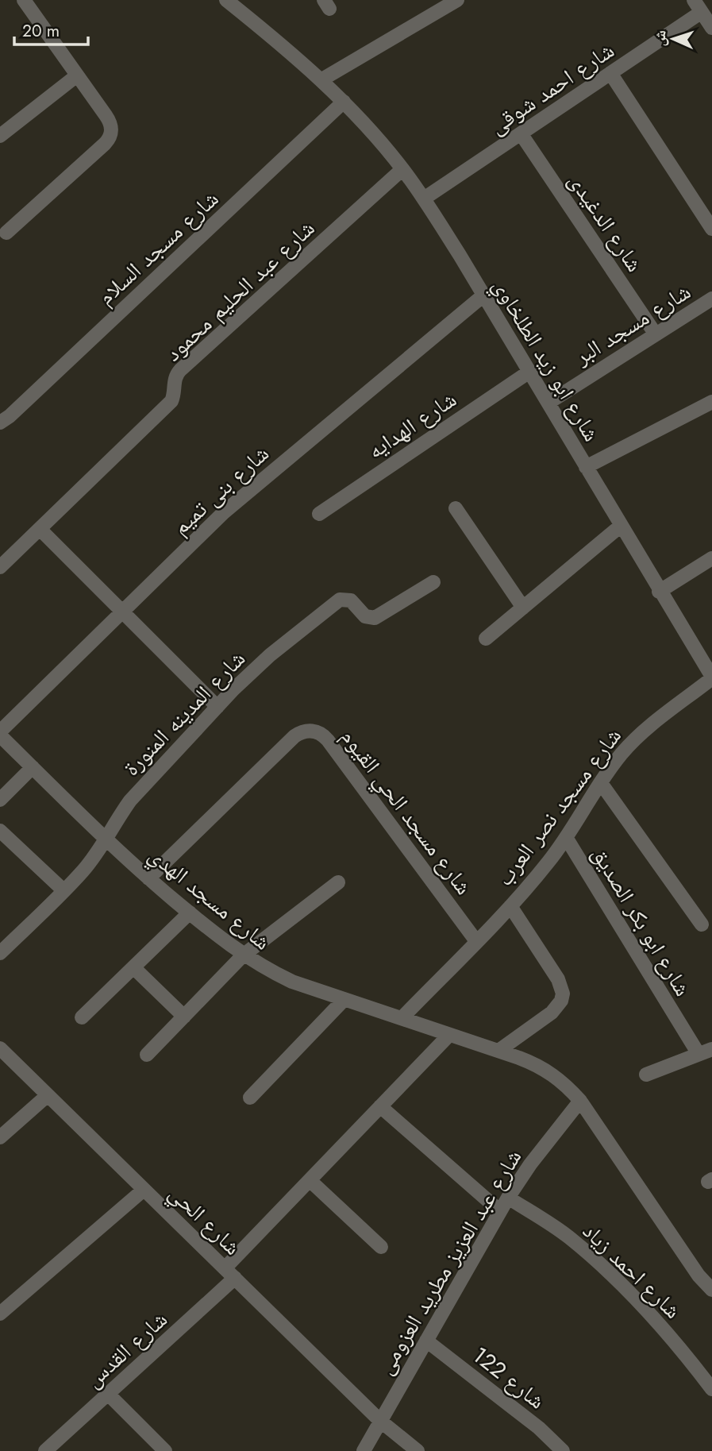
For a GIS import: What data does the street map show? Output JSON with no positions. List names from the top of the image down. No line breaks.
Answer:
{"streets":{"street":["شارع احمد شوقى","شارع الدغيدى","شارع مسجد السلام","شارع عبد الحليم محمود","شارع مسجد البر","شارع ابو زيد الطلخاوي","شارع الهدايه","شارع بنى تميم","شارع المدينه المنورة","شارع مسجد نصر العرب","شارع مسجد الحي القيوم","شارع مسجد الهدي","شارع ابو بكر الصديق","شارع الحي","شارع عبد العزيز مطريد العزومى","شارع احمد زياد","شارع القدس","شارع 122"]},"crossings":[["شارع احمد شوقى","شارع الدغيدى"],["شارع احمد شوقى","شارع ابو زيد الطلخاوي"],["شارع الدغيدى","شارع مسجد البر"],["شارع مسجد السلام","شارع ابو زيد الطلخاوي"],["شارع عبد الحليم محمود","شارع ابو زيد الطلخاوي"],["شارع مسجد البر","شارع ابو زيد الطلخاوي"],["شارع ابو زيد الطلخاوي","شارع الهدايه"],["شارع ابو زيد الطلخاوي","شارع بنى تميم"],["شارع ابو زيد الطلخاوي","شارع مسجد نصر العرب"],["شارع بنى تميم","شارع مسجد الهدي"],["شارع المدينه المنورة","شارع مسجد الهدي"],["شارع مسجد نصر العرب","شارع مسجد الحي القيوم"],["شارع مسجد نصر العرب","شارع مسجد الهدي"],["شارع مسجد نصر العرب","شارع ابو بكر الصديق"],["شارع مسجد الحي القيوم","شارع مسجد الهدي"],["شارع مسجد الهدي","شارع عبد العزيز مطريد العزومى"],["شارع مسجد الهدي","شارع القدس"],["شارع الحي","شارع عبد العزيز مطريد العزومى"],["شارع الحي","شارع القدس"],["شارع عبد العزيز مطريد العزومى","شارع احمد زياد"],["شارع عبد العزيز مطريد العزومى","شارع 122"]],"scale_bar":"20 m","north":"left"}
